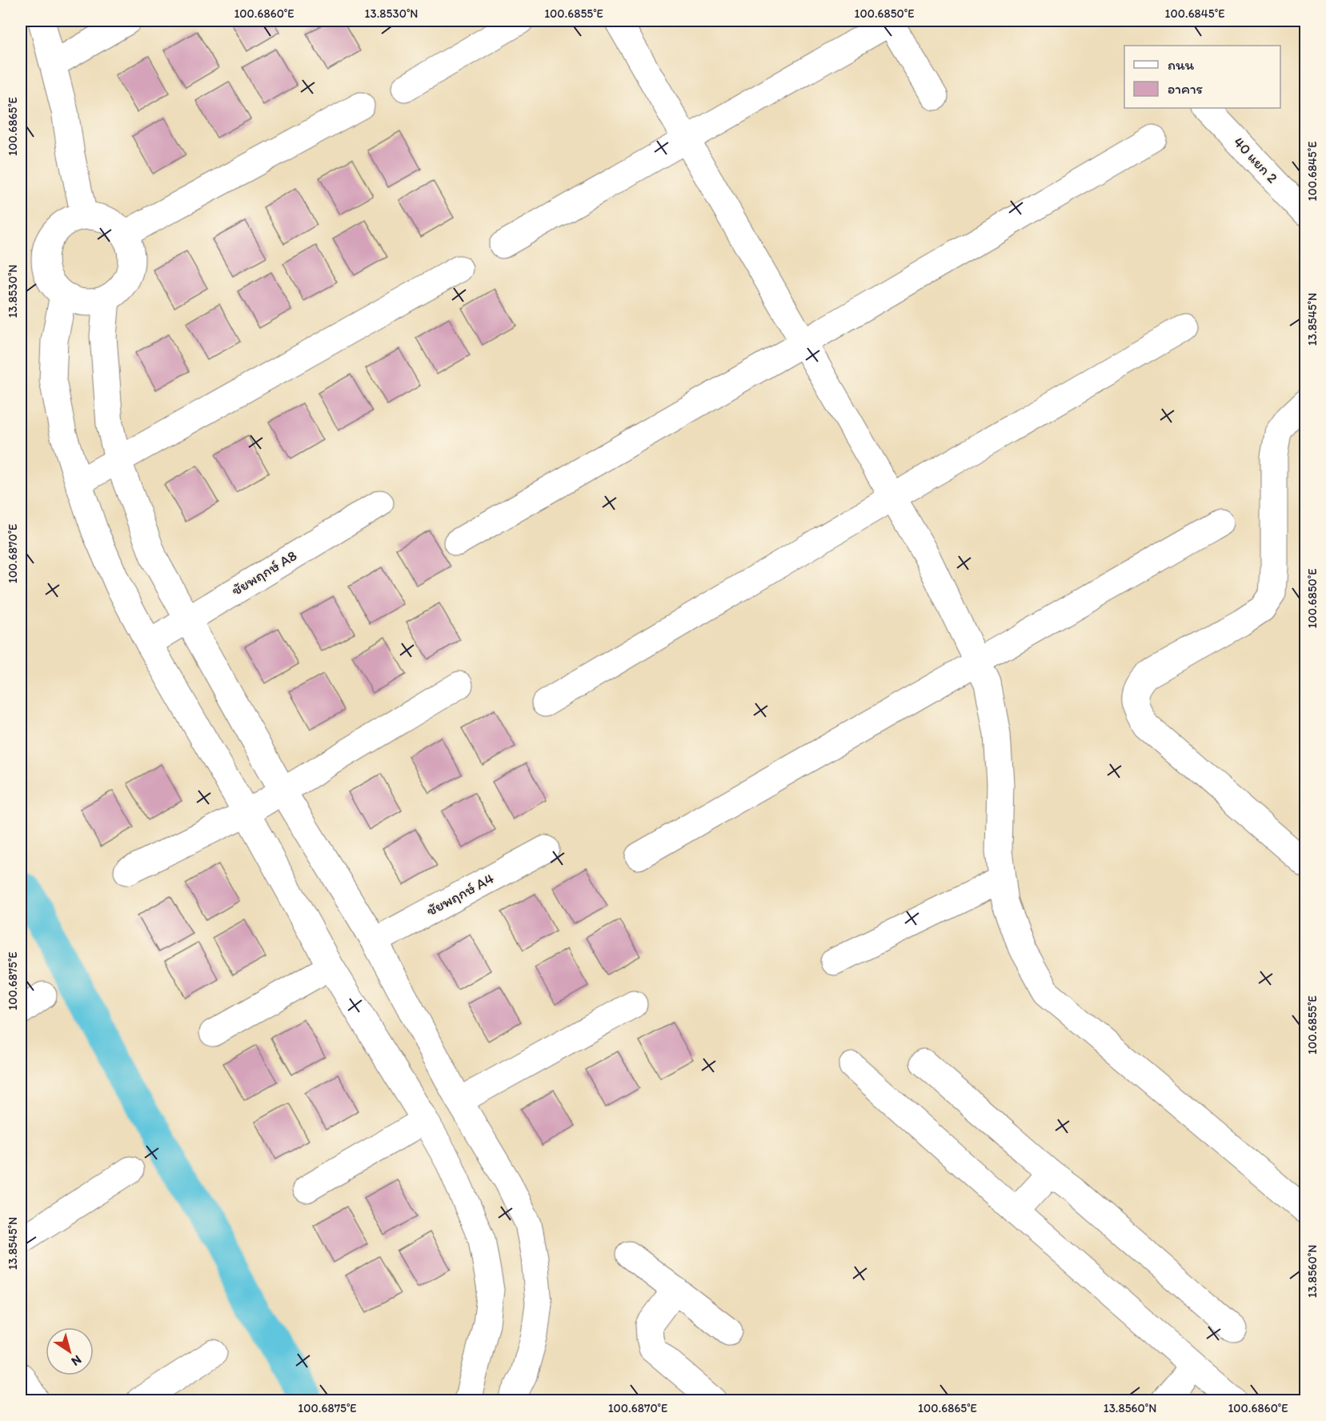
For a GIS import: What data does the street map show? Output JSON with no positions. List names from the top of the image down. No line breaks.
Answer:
{"streets":{"street":["40 แยก 2","ชัยพฤกษ์ A8","ชัยพฤกษ์ A4"]},"legend":["ถนน","อาคาร"],"north":"bottom right","coordinates":["100.6860°E","13.8530°N","100.6855°E","100.6850°E","100.6845°E","100.6865°E","13.8545°N","100.6870°E","100.6875°E","13.8560°N"]}
